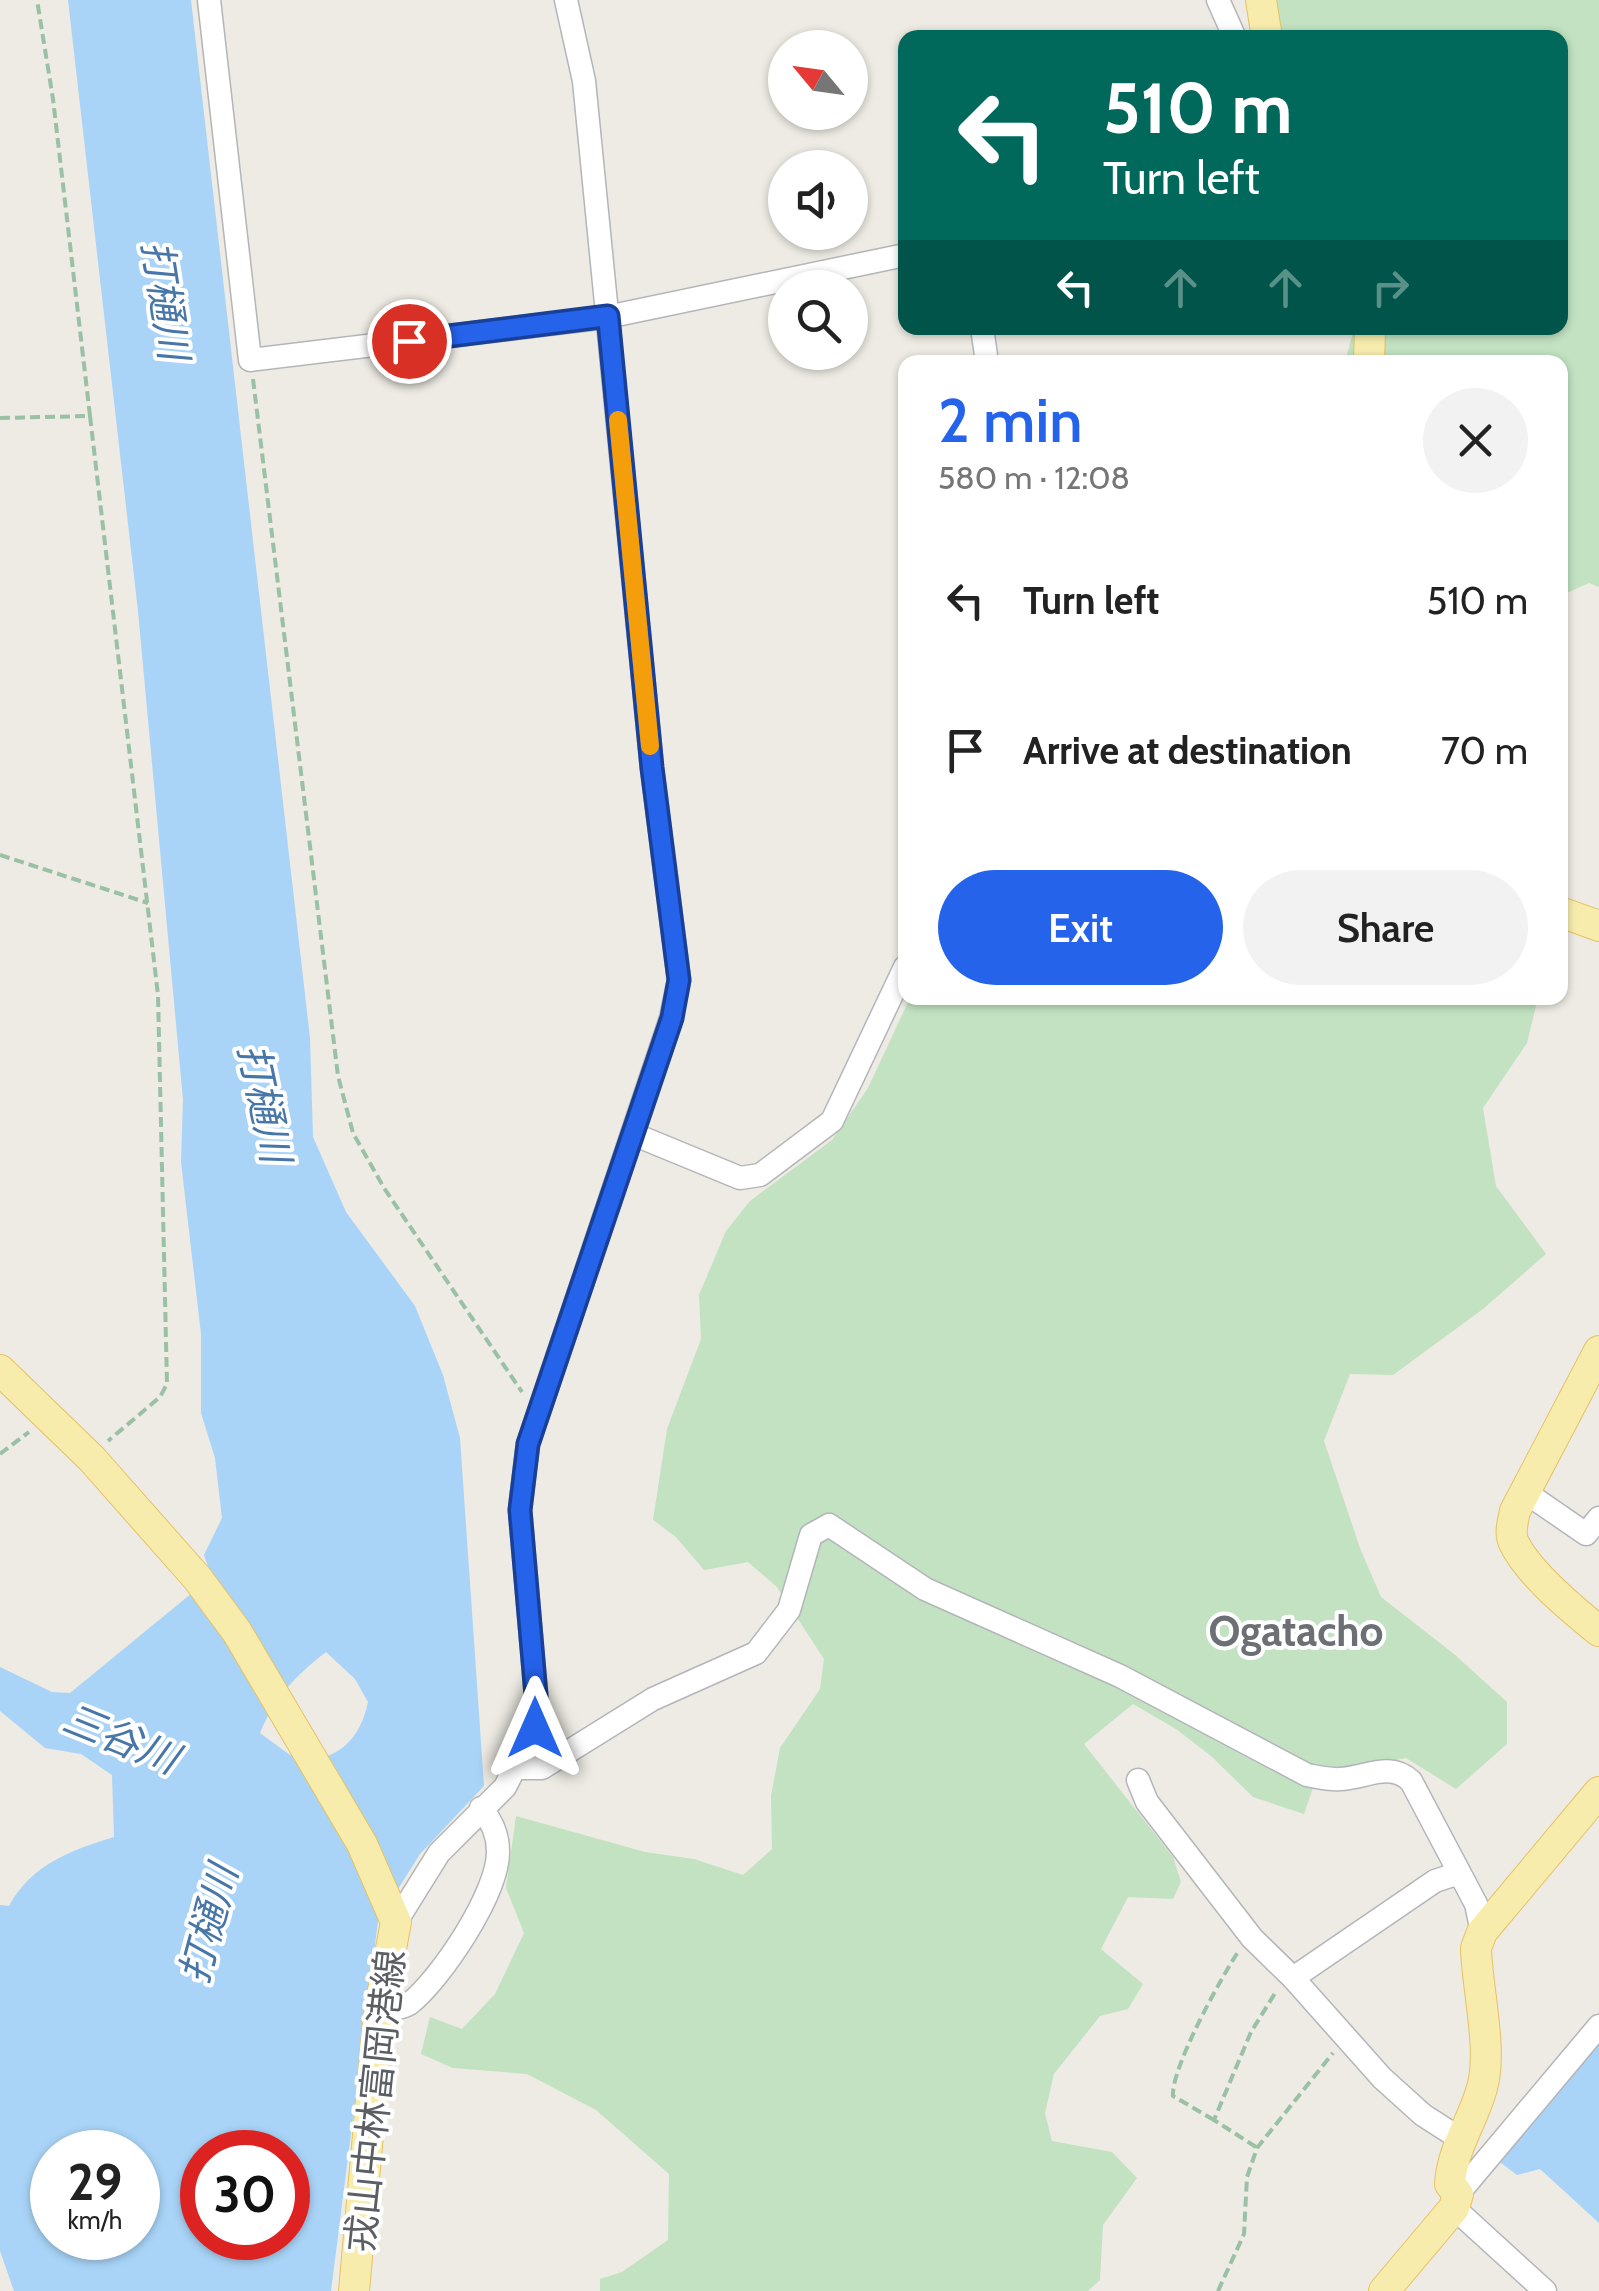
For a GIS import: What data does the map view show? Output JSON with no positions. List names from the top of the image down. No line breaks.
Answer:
{"streets":{"main road":["戎山中林富岡港線"]},"districts":["Ogatacho"],"water":["打樋川","三谷川"],"north":"top left","page":{"turn":["510 m","Turn left"],"heading":["2 min","580 m · 12:08"],"list":[{"name":"Turn left","value":"510 m"},{"name":"Arrive at destination","value":"70 m"}],"buttons":["Exit","Share"],"speed":"29 km/h","limit":"30"}}
